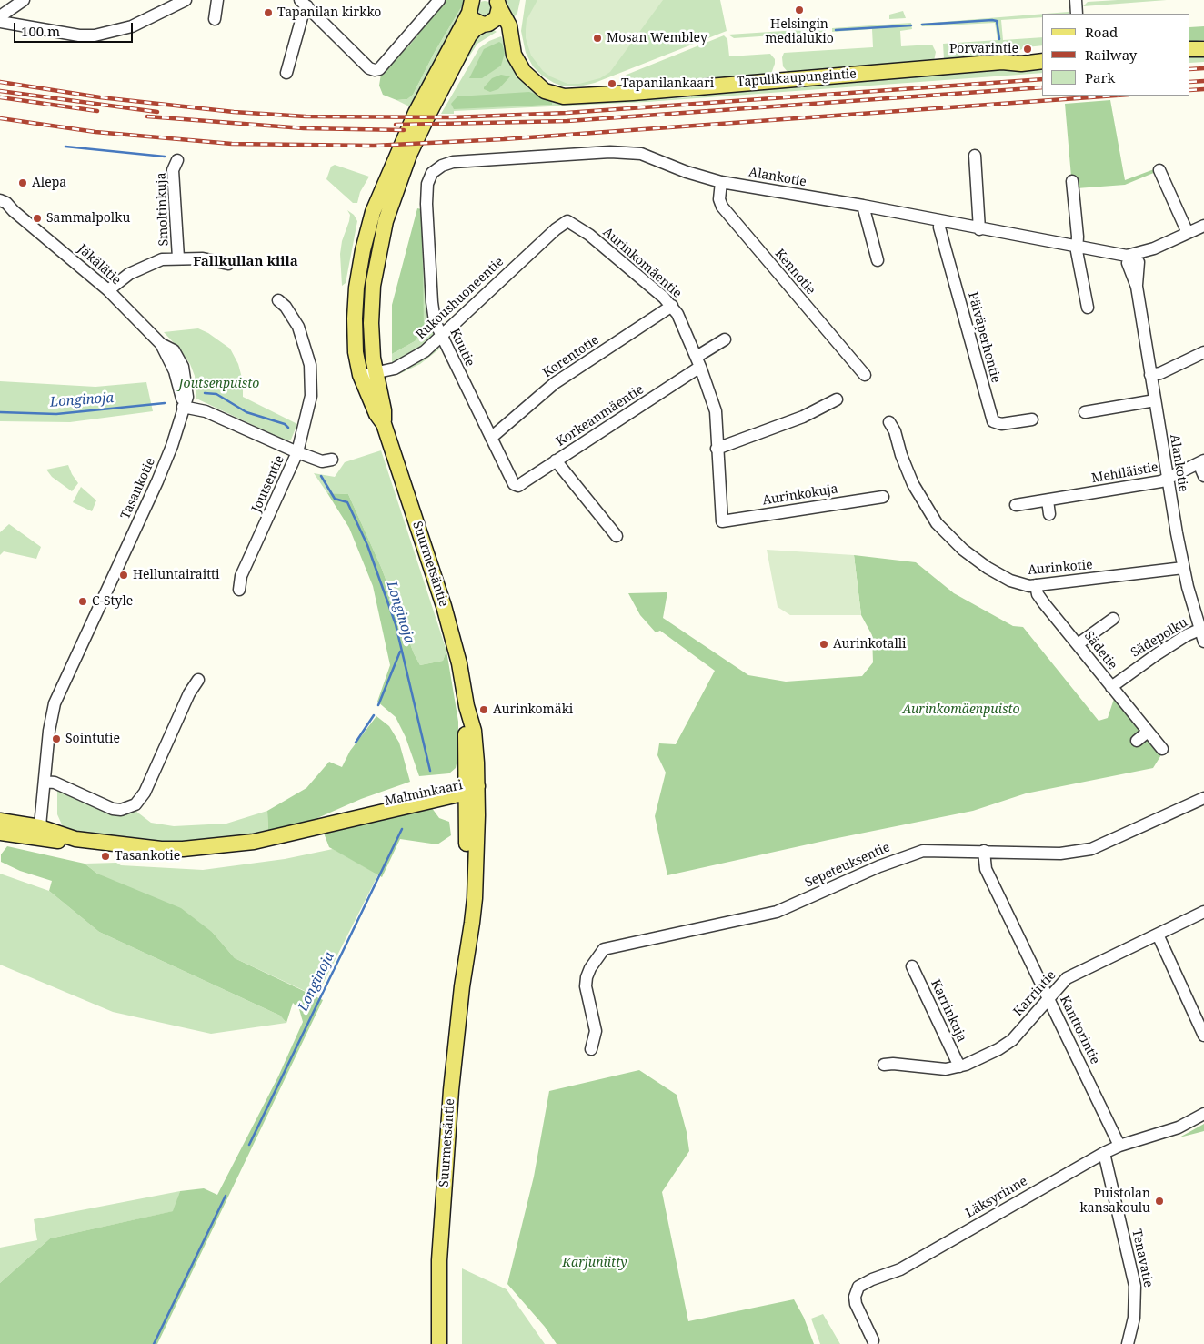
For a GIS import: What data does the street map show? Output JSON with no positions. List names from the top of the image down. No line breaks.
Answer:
{"streets":{"main road":["Tapulikaupungintie","Suurmetsäntie","Malminkaari"],"street":["Alankotie","Smoltinkuja","Aurinkomäentie","Jäkälätie","Kennotie","Rukoushuoneentie","Päiväperhontie","Kuutie","Korentotie","Korkeanmäentie","Mehiläistie","Joutsentie","Tasankotie","Aurinkokuja","Aurinkotie","Sädepolku","Sädetie","Sepeteuksentie","Karrintie","Karrinkuja","Kanttorintie","Läksyrinne","Tenavatie"]},"crossings":[["Alankotie","Kennotie"],["Alankotie","Päiväperhontie"],["Alankotie","Kuutie"],["Alankotie","Mehiläistie"],["Alankotie","Aurinkotie"],["Alankotie","Sädepolku"],["Aurinkomäentie","Rukoushuoneentie"],["Aurinkomäentie","Korentotie"],["Aurinkomäentie","Korkeanmäentie"],["Aurinkomäentie","Aurinkokuja"],["Jäkälätie","Joutsentie"],["Jäkälätie","Tasankotie"],["Rukoushuoneentie","Kuutie"],["Rukoushuoneentie","Suurmetsäntie"],["Kuutie","Korentotie"],["Kuutie","Korkeanmäentie"],["Joutsentie","Tasankotie"],["Tasankotie","Malminkaari"],["Suurmetsäntie","Malminkaari"],["Aurinkotie","Sädetie"],["Sädepolku","Sädetie"],["Sepeteuksentie","Kanttorintie"],["Karrintie","Karrinkuja"],["Karrintie","Kanttorintie"],["Kanttorintie","Läksyrinne"],["Läksyrinne","Tenavatie"]],"districts":["Fallkullan kiila"],"water":["Longinoja"],"parks":["Joutsenpuisto","Aurinkomäenpuisto","Karjuniitty"],"places":["Helsingin medialukio","Tapanilan kirkko","Mosan Wembley","Porvarintie","Tapanilankaari","Alepa","Sammalpolku","Helluntairaitti","C-Style","Aurinkotalli","Aurinkomäki","Sointutie","Tasankotie","Puistolan kansakoulu"],"legend":["Road","Railway","Park"],"scale_bar":"100 m"}
